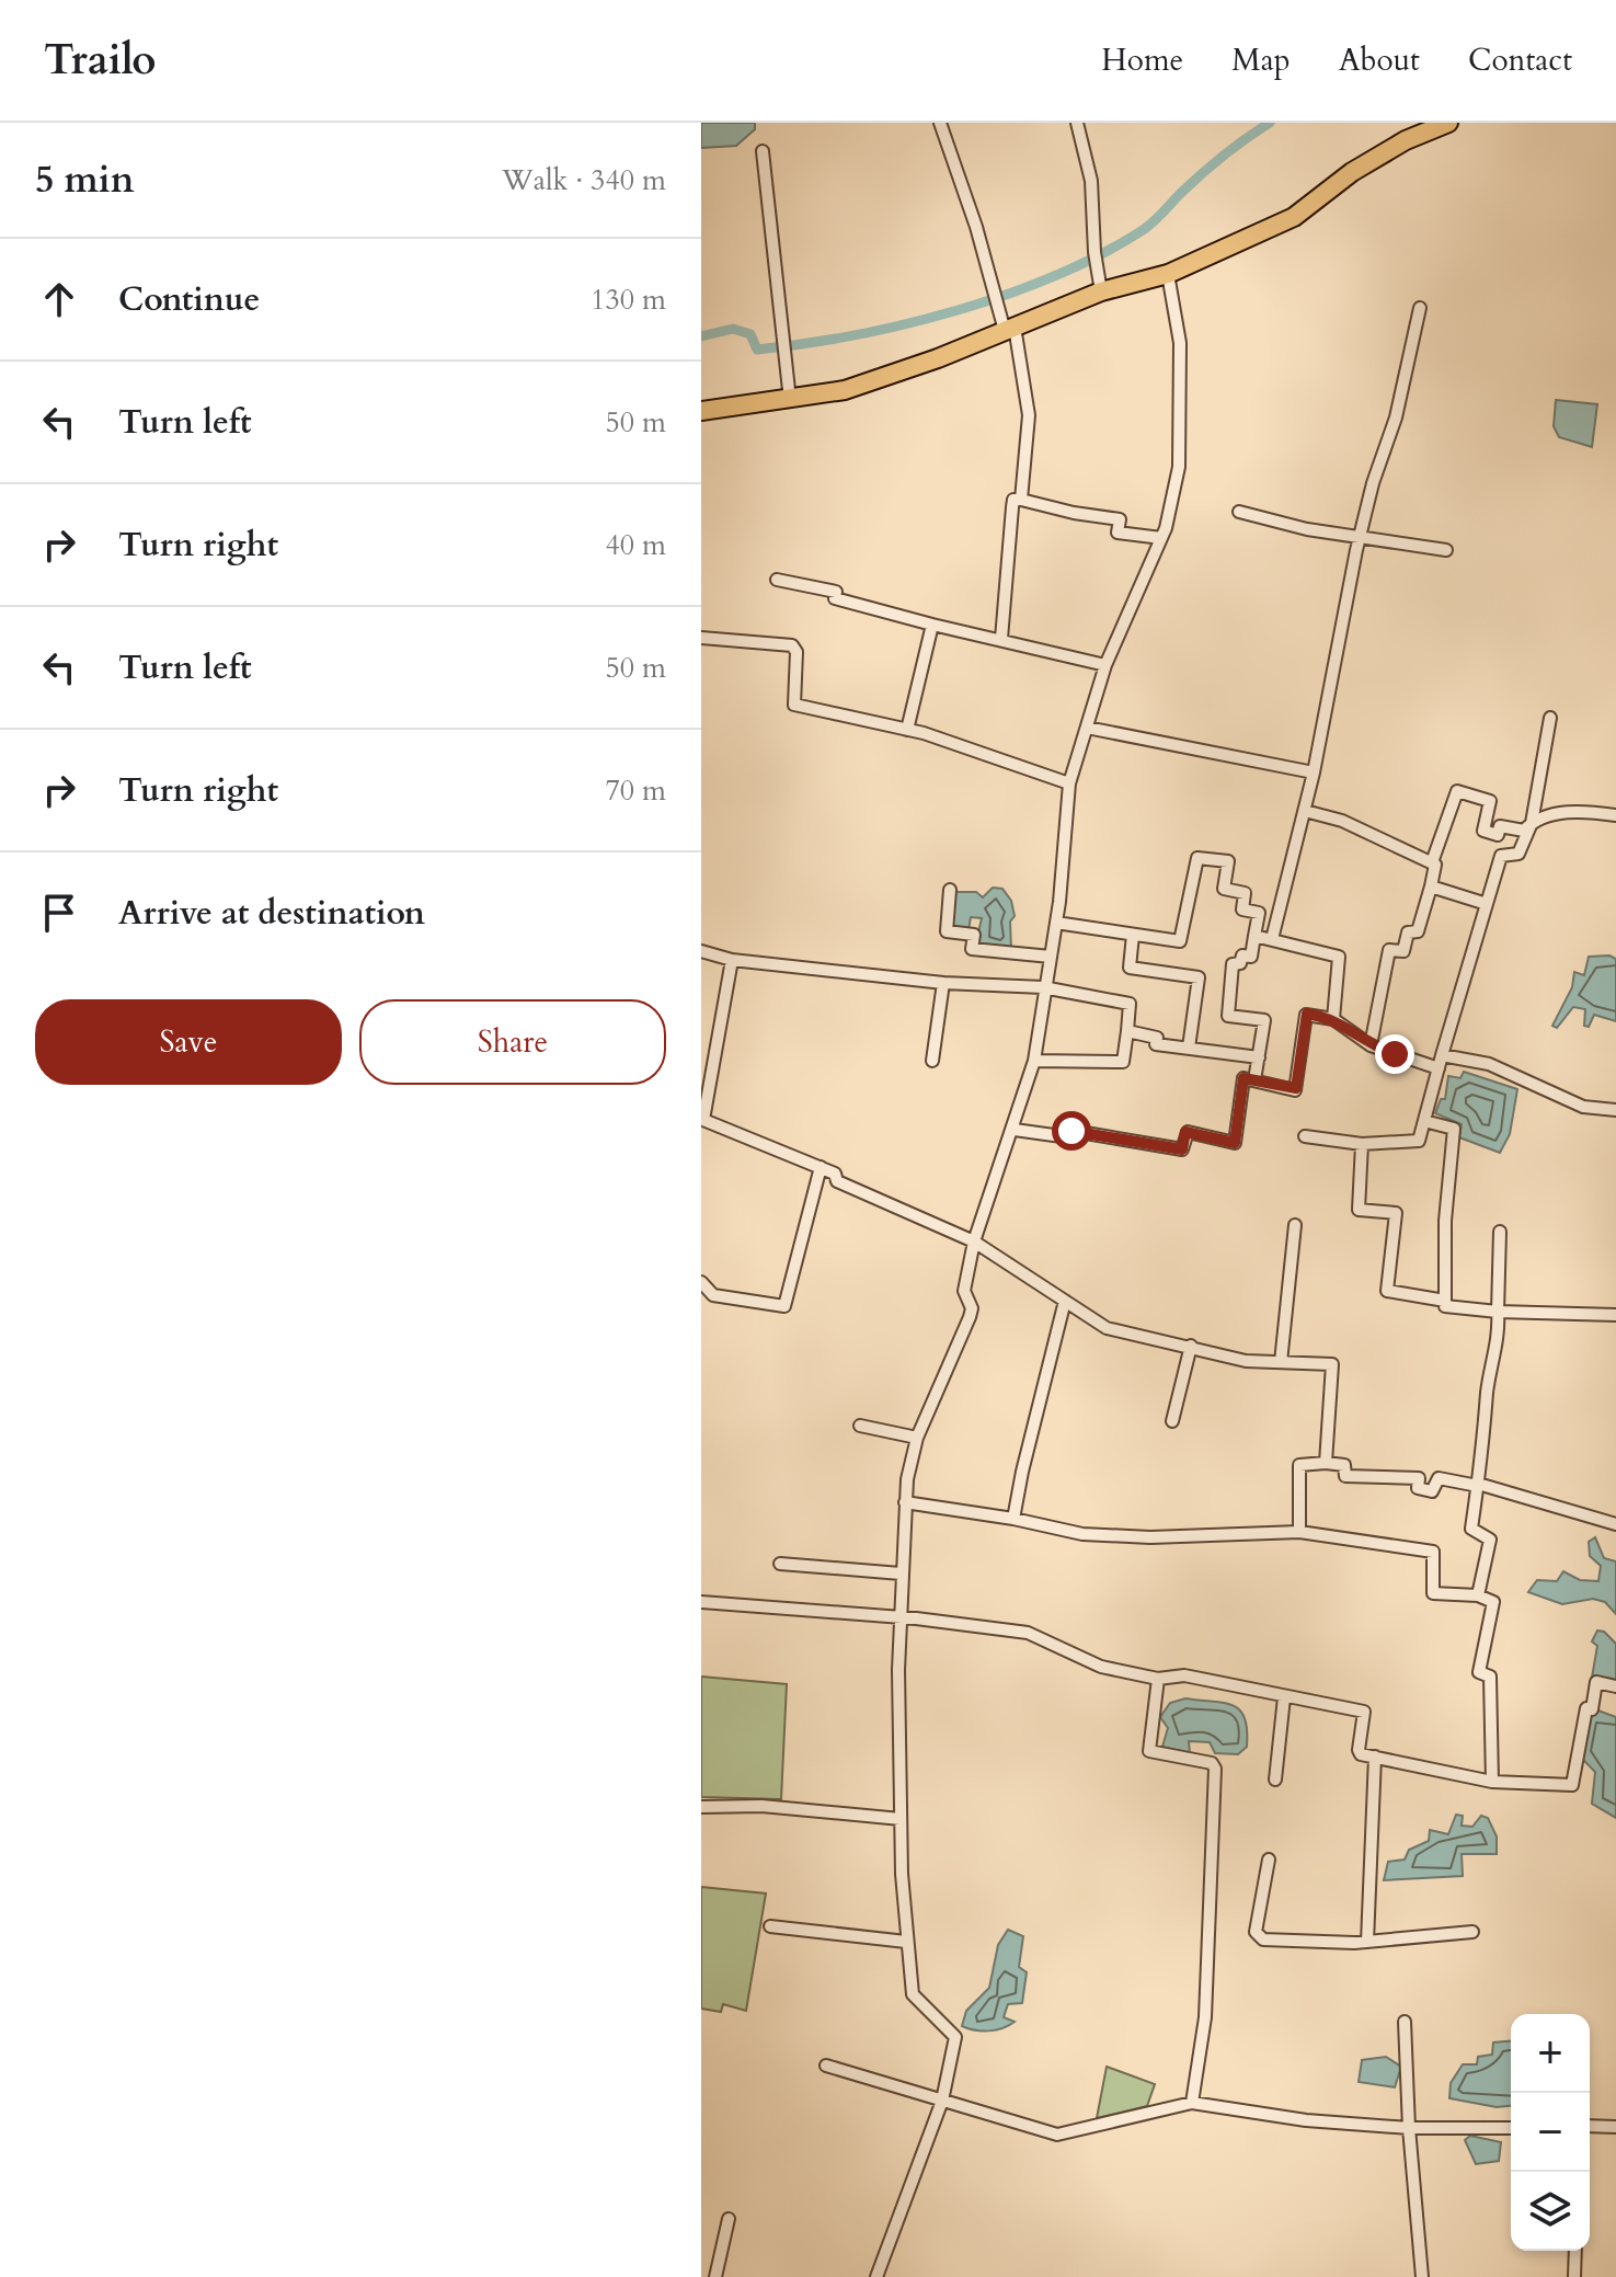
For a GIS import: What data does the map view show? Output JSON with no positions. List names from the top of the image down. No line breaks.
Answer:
{"page":{"header":"Trailo","nav":["Home","Map","About","Contact"],"heading":["5 min","Walk · 340 m"],"list":[["Continue","130 m"],["Turn left","50 m"],["Turn right","40 m"],["Turn left","50 m"],["Turn right","70 m"],"Arrive at destination"],"buttons":["Save","Share"],"map_buttons":["+","−"]}}
